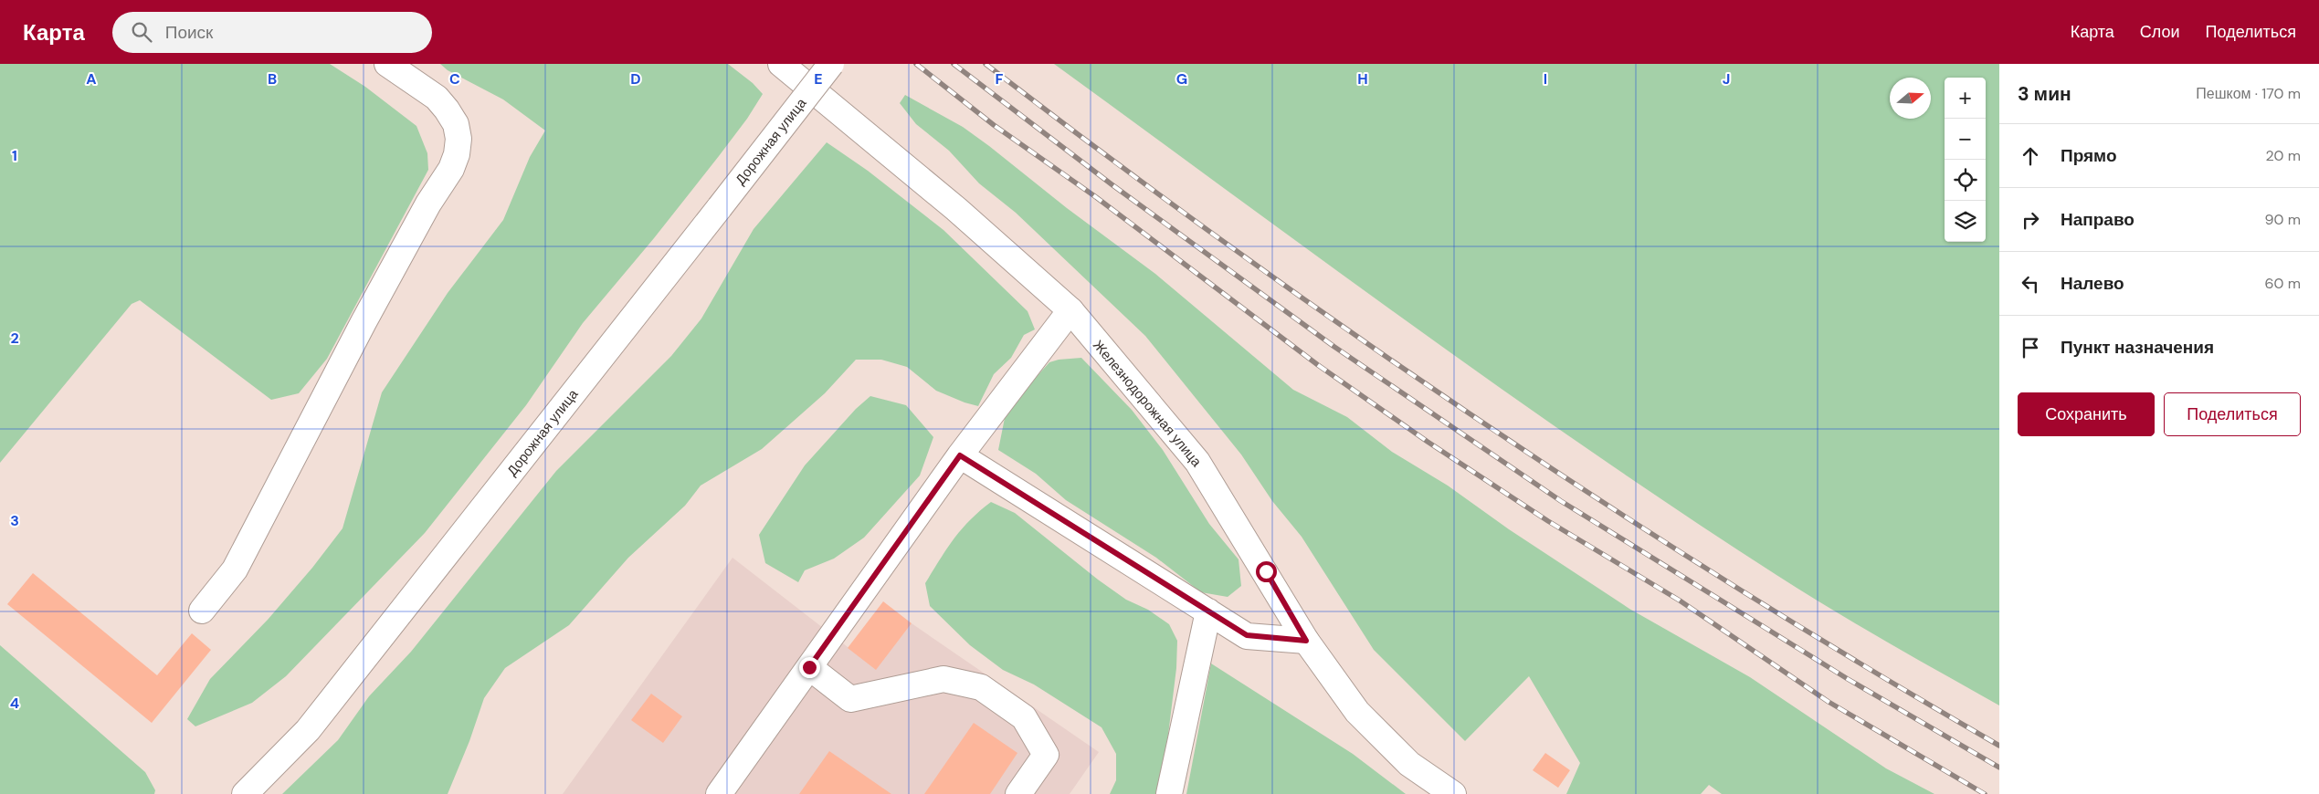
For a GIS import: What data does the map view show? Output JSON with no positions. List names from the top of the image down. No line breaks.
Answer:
{"streets":{"main road":["Дорожная улица","Железнодорожная улица"]},"north":"right","page":{"header":"Карта","search":"Поиск","nav":["Карта","Слои","Поделиться"],"heading":["3 мин","Пешком · 170 m"],"map_buttons":["+","−"],"list":[["Прямо","20 m"],["Направо","90 m"],["Налево","60 m"],"Пункт назначения"],"buttons":["Сохранить","Поделиться"]},"grid":{"columns":["A","B","C","D","E","F","G","H","I","J"],"rows":["1","2","3","4"]}}
